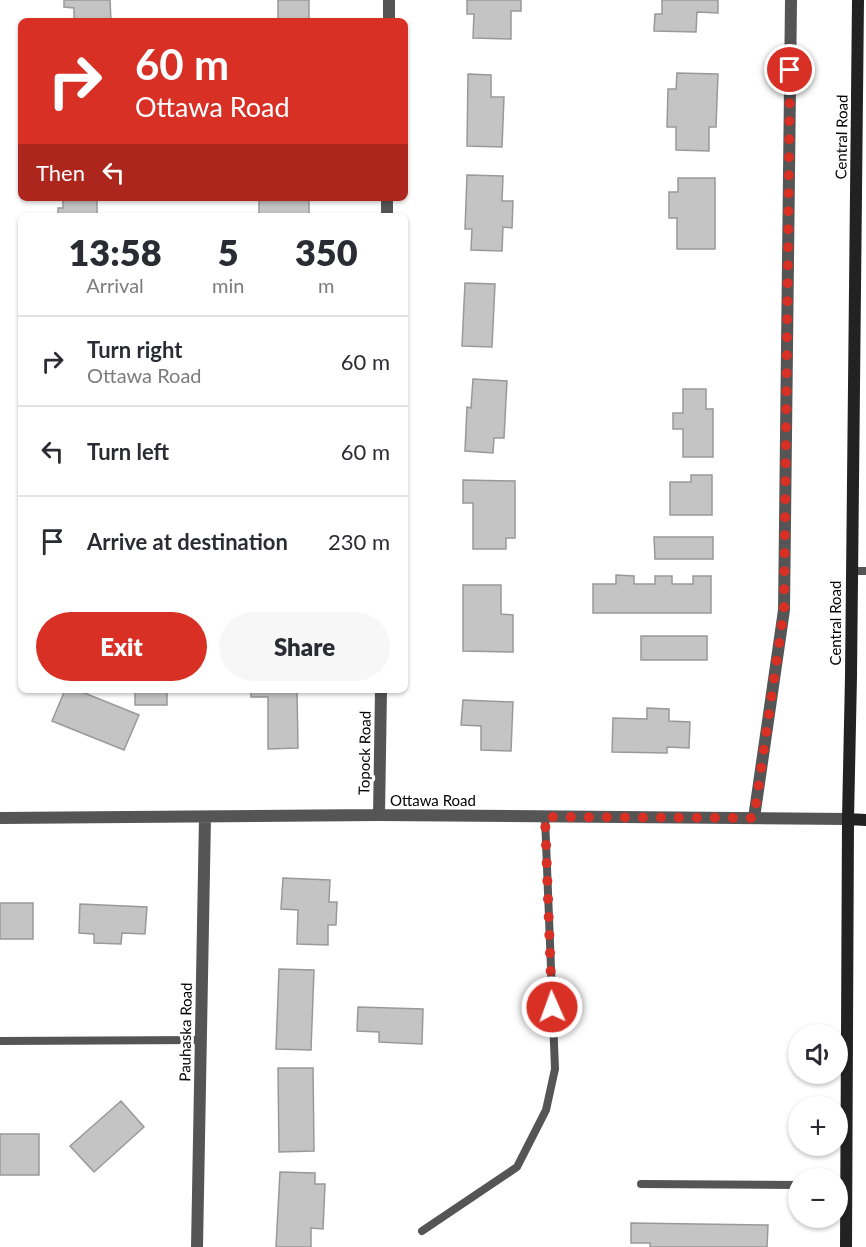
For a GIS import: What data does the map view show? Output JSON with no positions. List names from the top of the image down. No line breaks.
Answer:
{"streets":{"main road":["Central Road","Ottawa Road"],"street":["Topock Road","Pauhaska Road"]},"crossings":[["Central Road","Ottawa Road"],["Topock Road","Ottawa Road"],["Ottawa Road","Pauhaska Road"]],"page":{"turn":["60 m","Ottawa Road"],"then":"Then","eta":["13:58","Arrival","5","min","350","m"],"list":[{"name":"Turn right","note":"Ottawa Road","value":"60 m"},{"name":"Turn left","value":"60 m"},{"name":"Arrive at destination","value":"230 m"}],"buttons":["Exit","Share"],"map_buttons":["+","−"]}}
